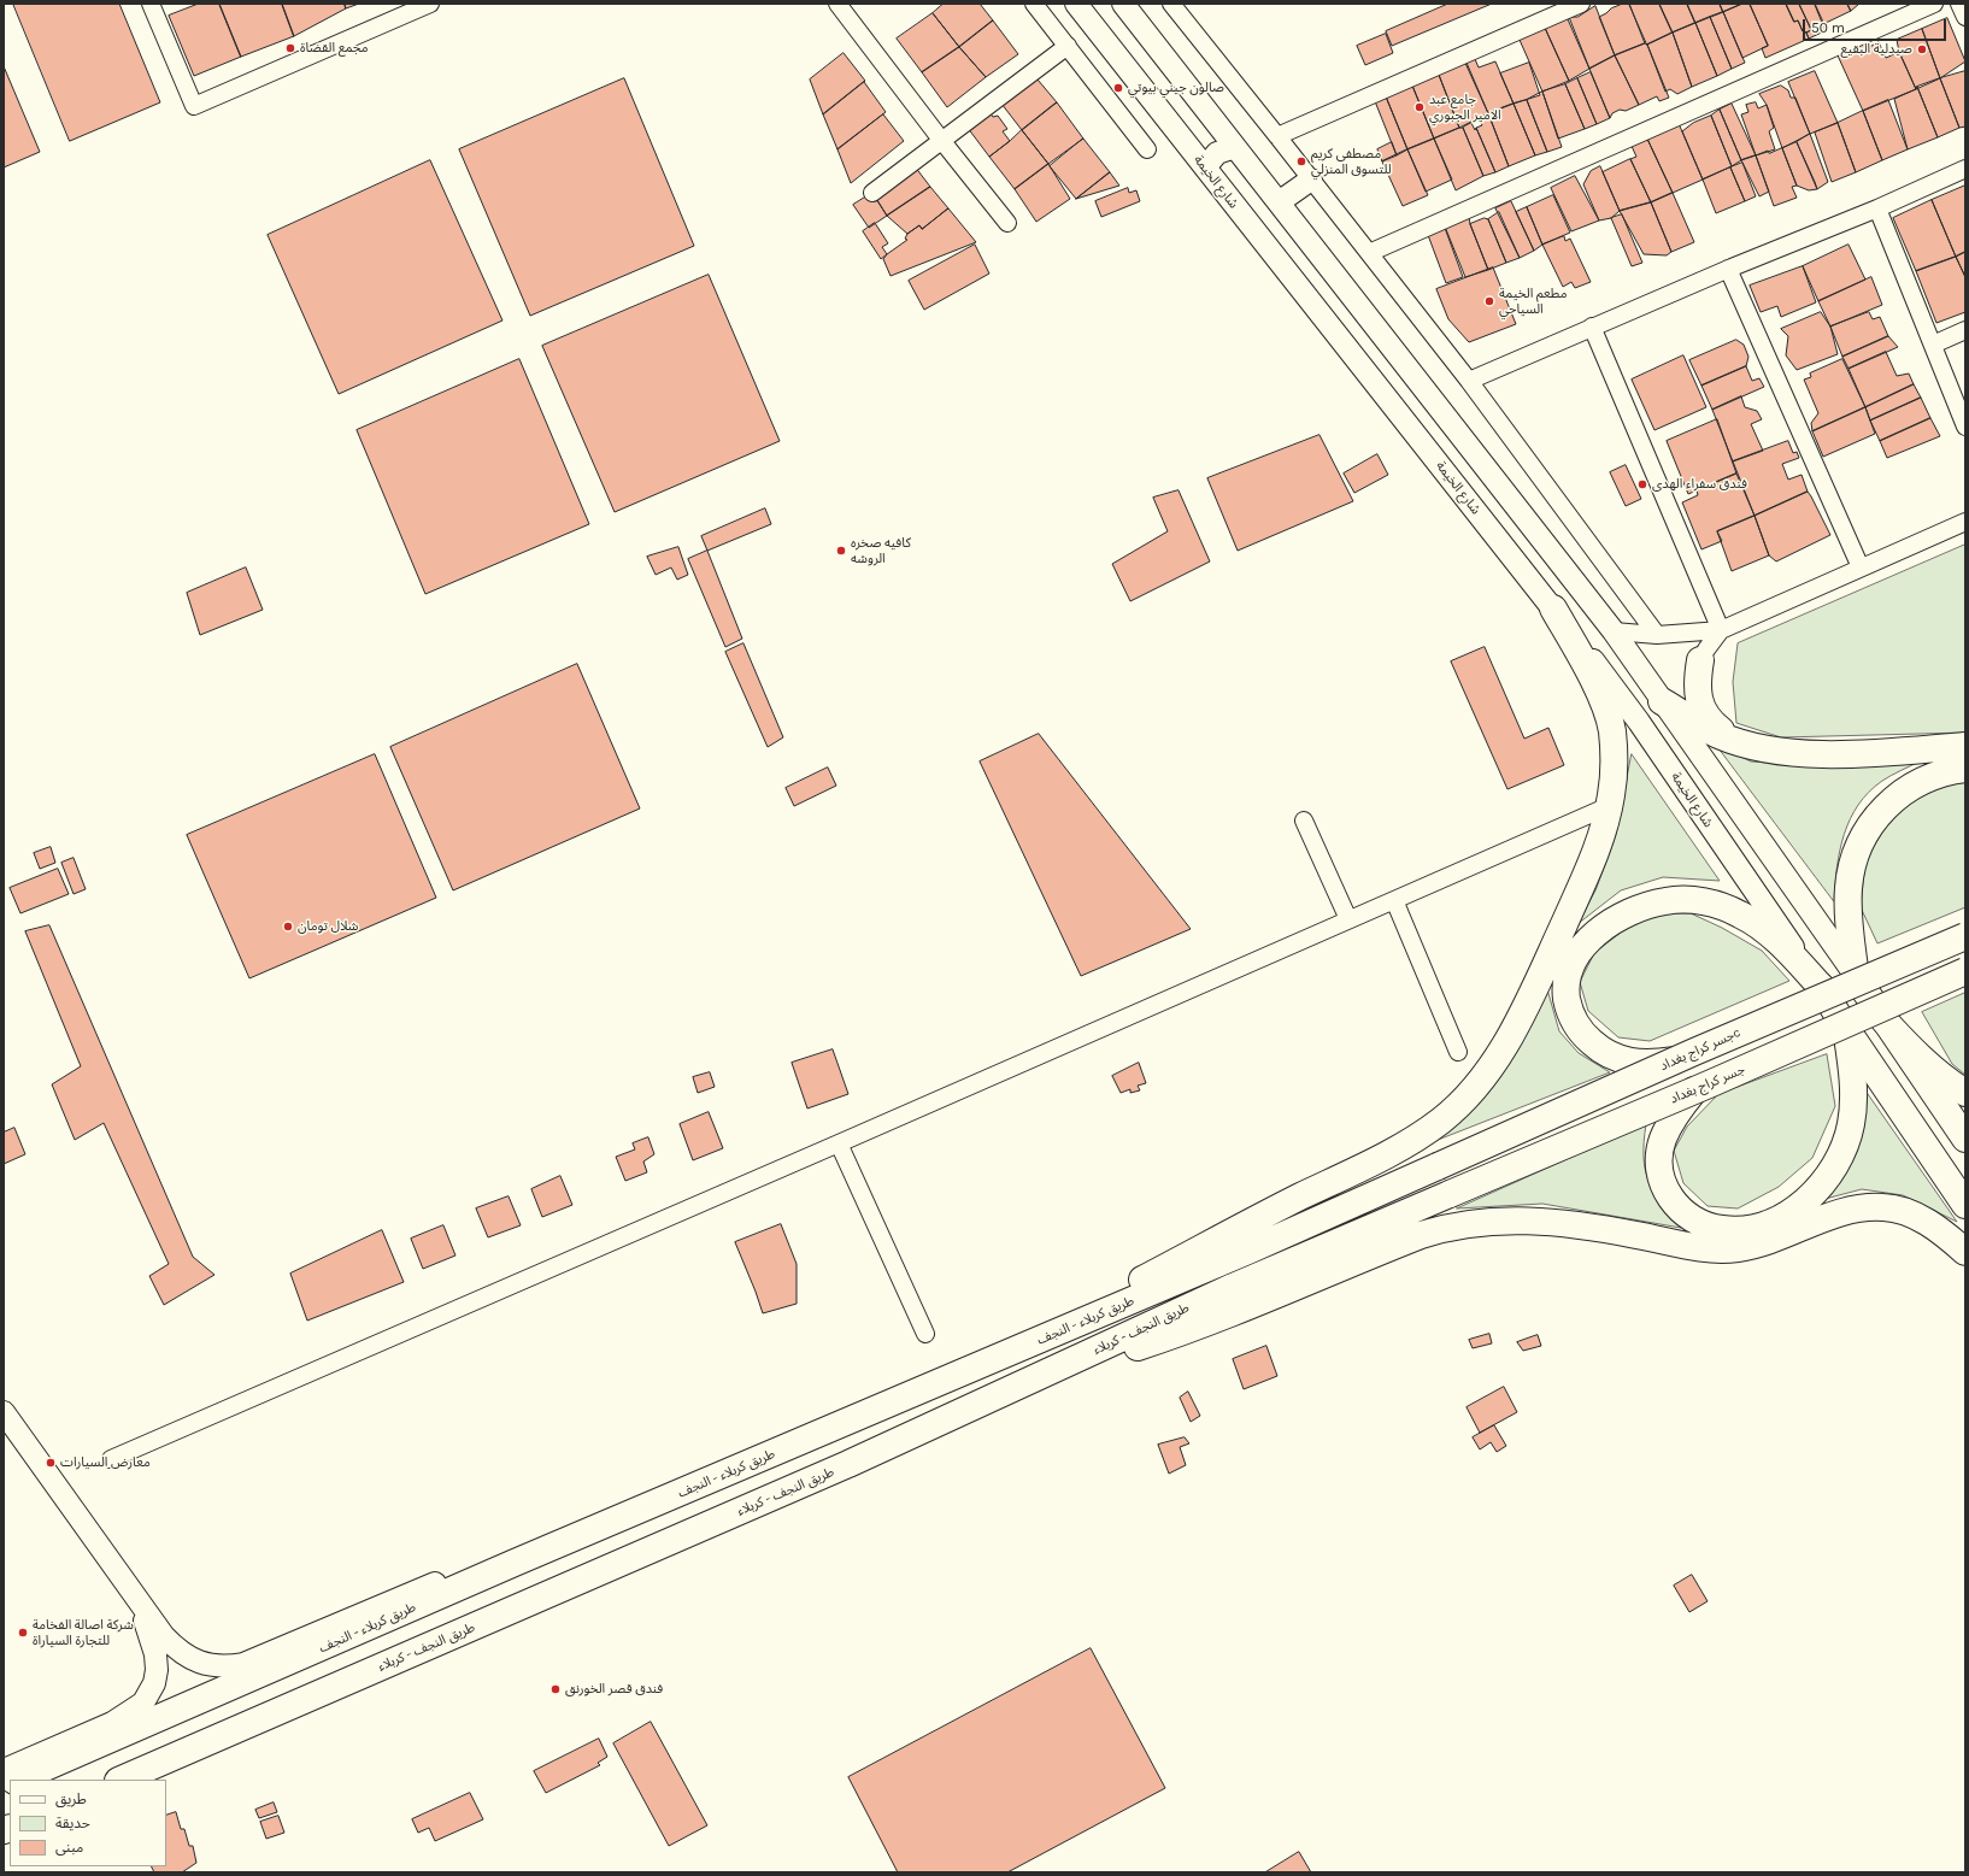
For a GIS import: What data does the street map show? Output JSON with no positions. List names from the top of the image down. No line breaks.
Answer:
{"streets":{"main road":["جسر كراج بغدادc","جسر كراج بغداد","طريق کربلاء - النجف","طريق النجف - کربلاء"],"street":["شارع الخيمة"]},"crossings":[["جسر كراج بغدادc","طريق کربلاء - النجف"],["جسر كراج بغداد","طريق النجف - کربلاء"]],"places":["مجمع القضاة","صيدلية البقيع","صالون جيني بيوتي","جامع عبد الامير الجبوري","مصطفى كريم للتسوق المنزلي","مطعم الخيمة السياحي","فندق سفراء الهدى","كافيه صخره الروشه","شلال تومان","معارض السيارات","شركة اصالة الفخامة للتجارة السياراة","فندق قصر الخورنق"],"legend":["طريق","حديقة","مبنى"],"scale_bar":"50 m"}
